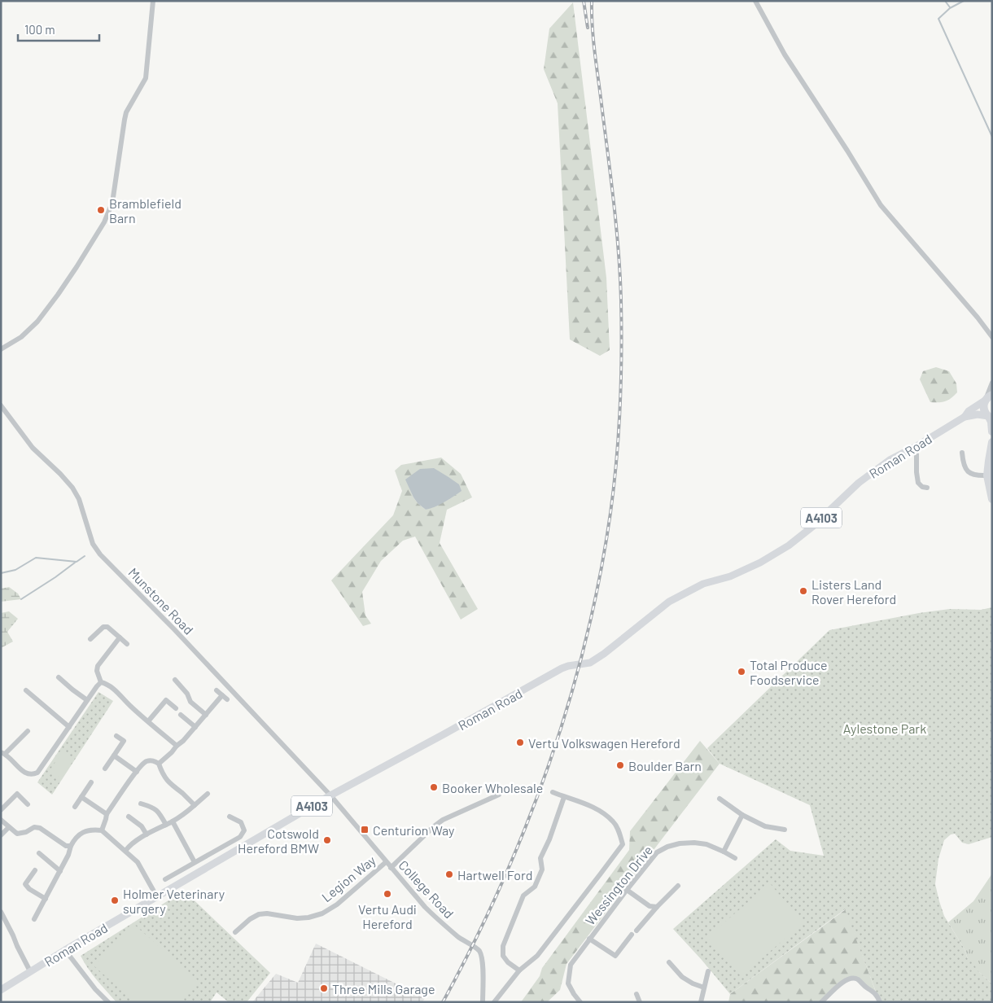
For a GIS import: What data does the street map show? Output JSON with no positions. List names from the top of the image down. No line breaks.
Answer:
{"streets":{"main road":["Roman Road","A4103"],"street":["Munstone Road","Legion Way","Wessington Drive","College Road"]},"crossings":[["Roman Road","Munstone Road"],["Roman Road","College Road"],["Munstone Road","College Road"],["Legion Way","College Road"]],"parks":["Aylestone Park"],"places":{"other":["Bramblefield Barn","Listers Land Rover Hereford","Total Produce Foodservice","Vertu Volkswagen Hereford","Boulder Barn","Booker Wholesale","Cotswold Hereford BMW","Hartwell Ford","Vertu Audi Hereford","Holmer Veterinary surgery","Three Mills Garage"],"transit":["Centurion Way"]},"scale_bar":"100 m"}
